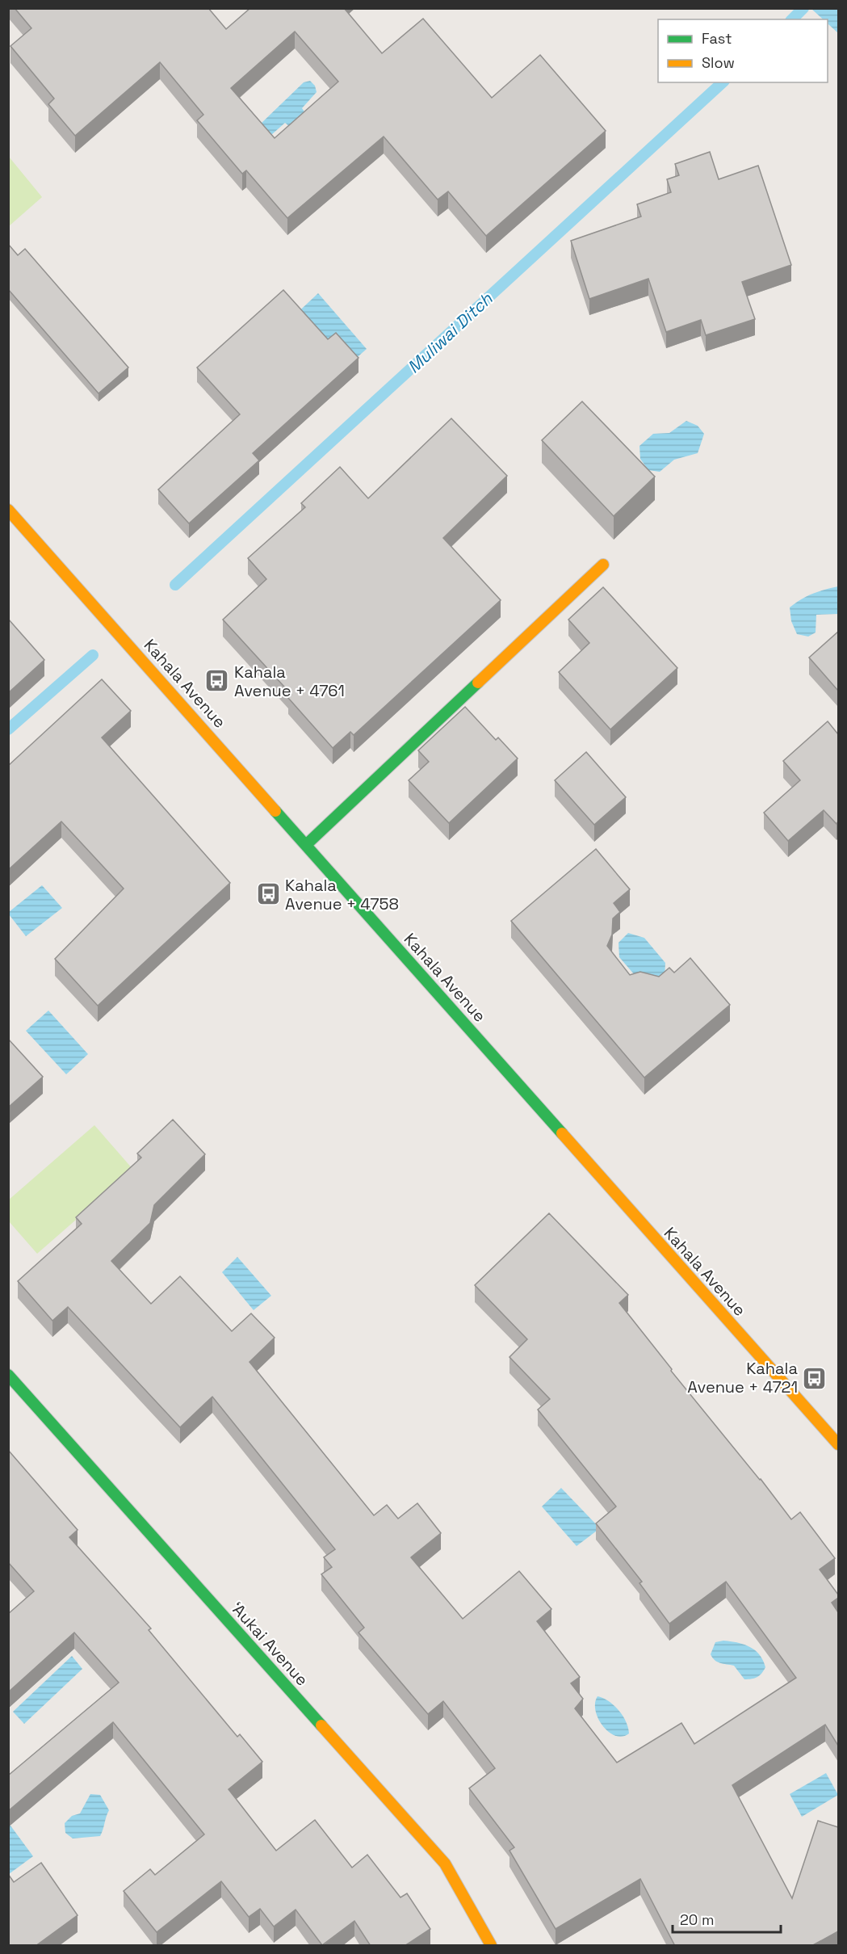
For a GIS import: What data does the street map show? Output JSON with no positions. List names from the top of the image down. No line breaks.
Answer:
{"streets":{"street":["Kahala Avenue","ʻAukai Avenue"]},"water":["Muliwai Ditch"],"places":{"bus stop":["Kahala Avenue + 4761","Kahala Avenue + 4758","Kahala Avenue + 4721"]},"legend":["Fast","Slow"],"scale_bar":"20 m"}
